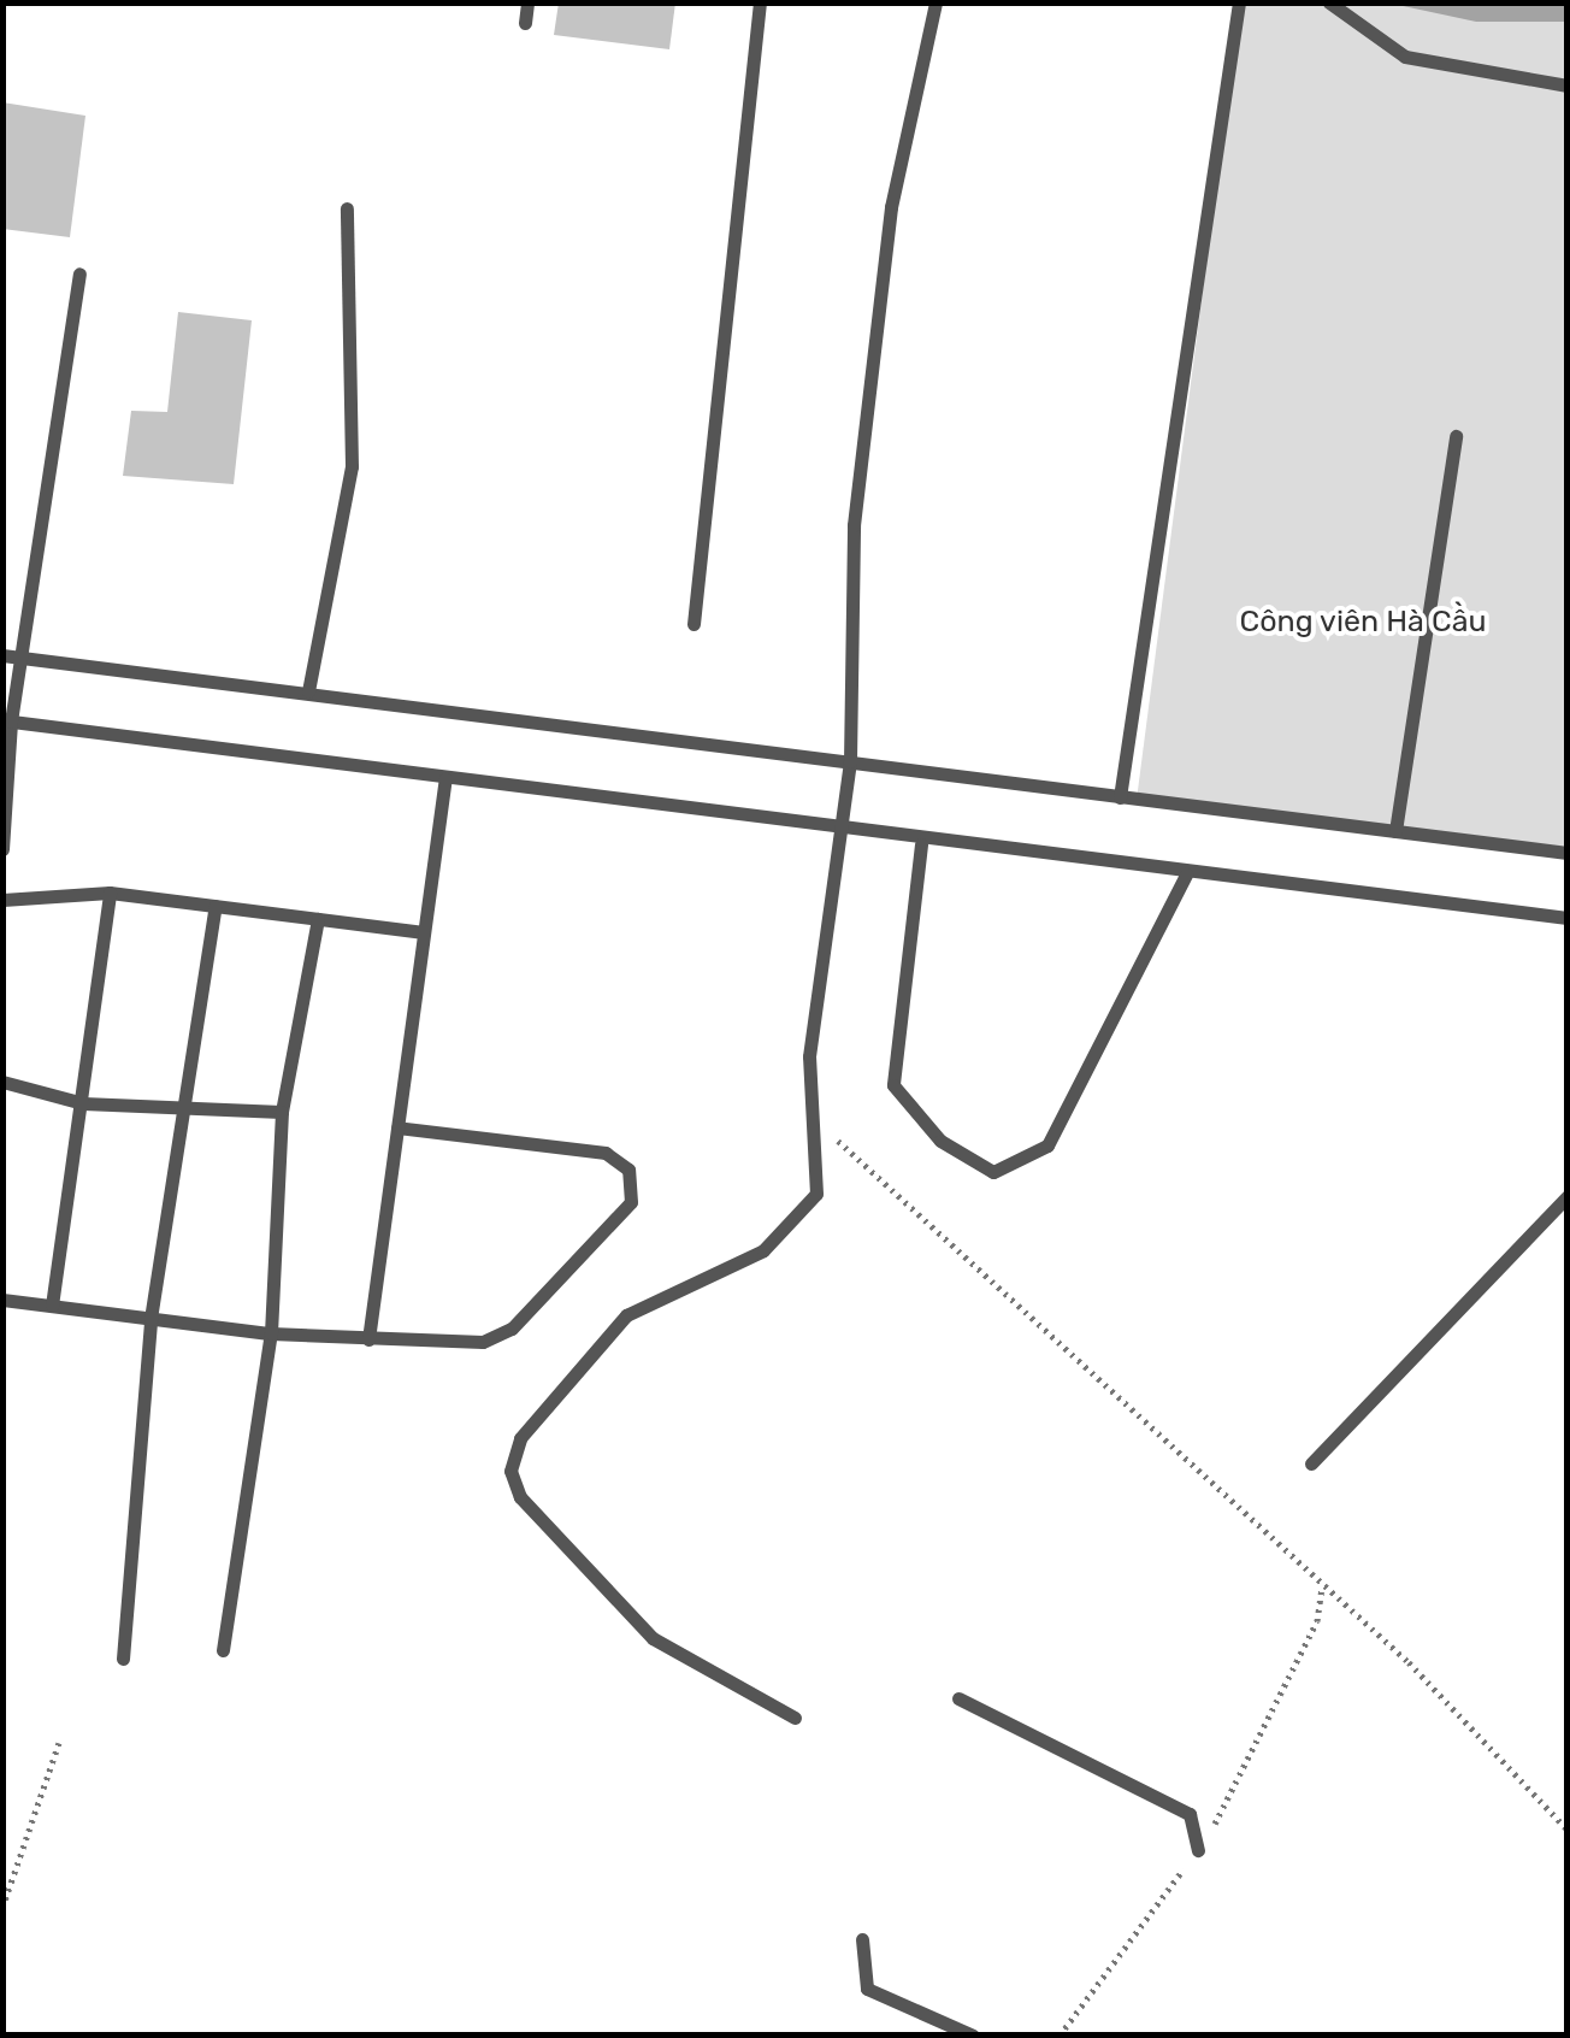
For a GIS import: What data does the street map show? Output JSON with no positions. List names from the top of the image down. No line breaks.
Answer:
{"parks":["Công viên Hà Cầu"]}
